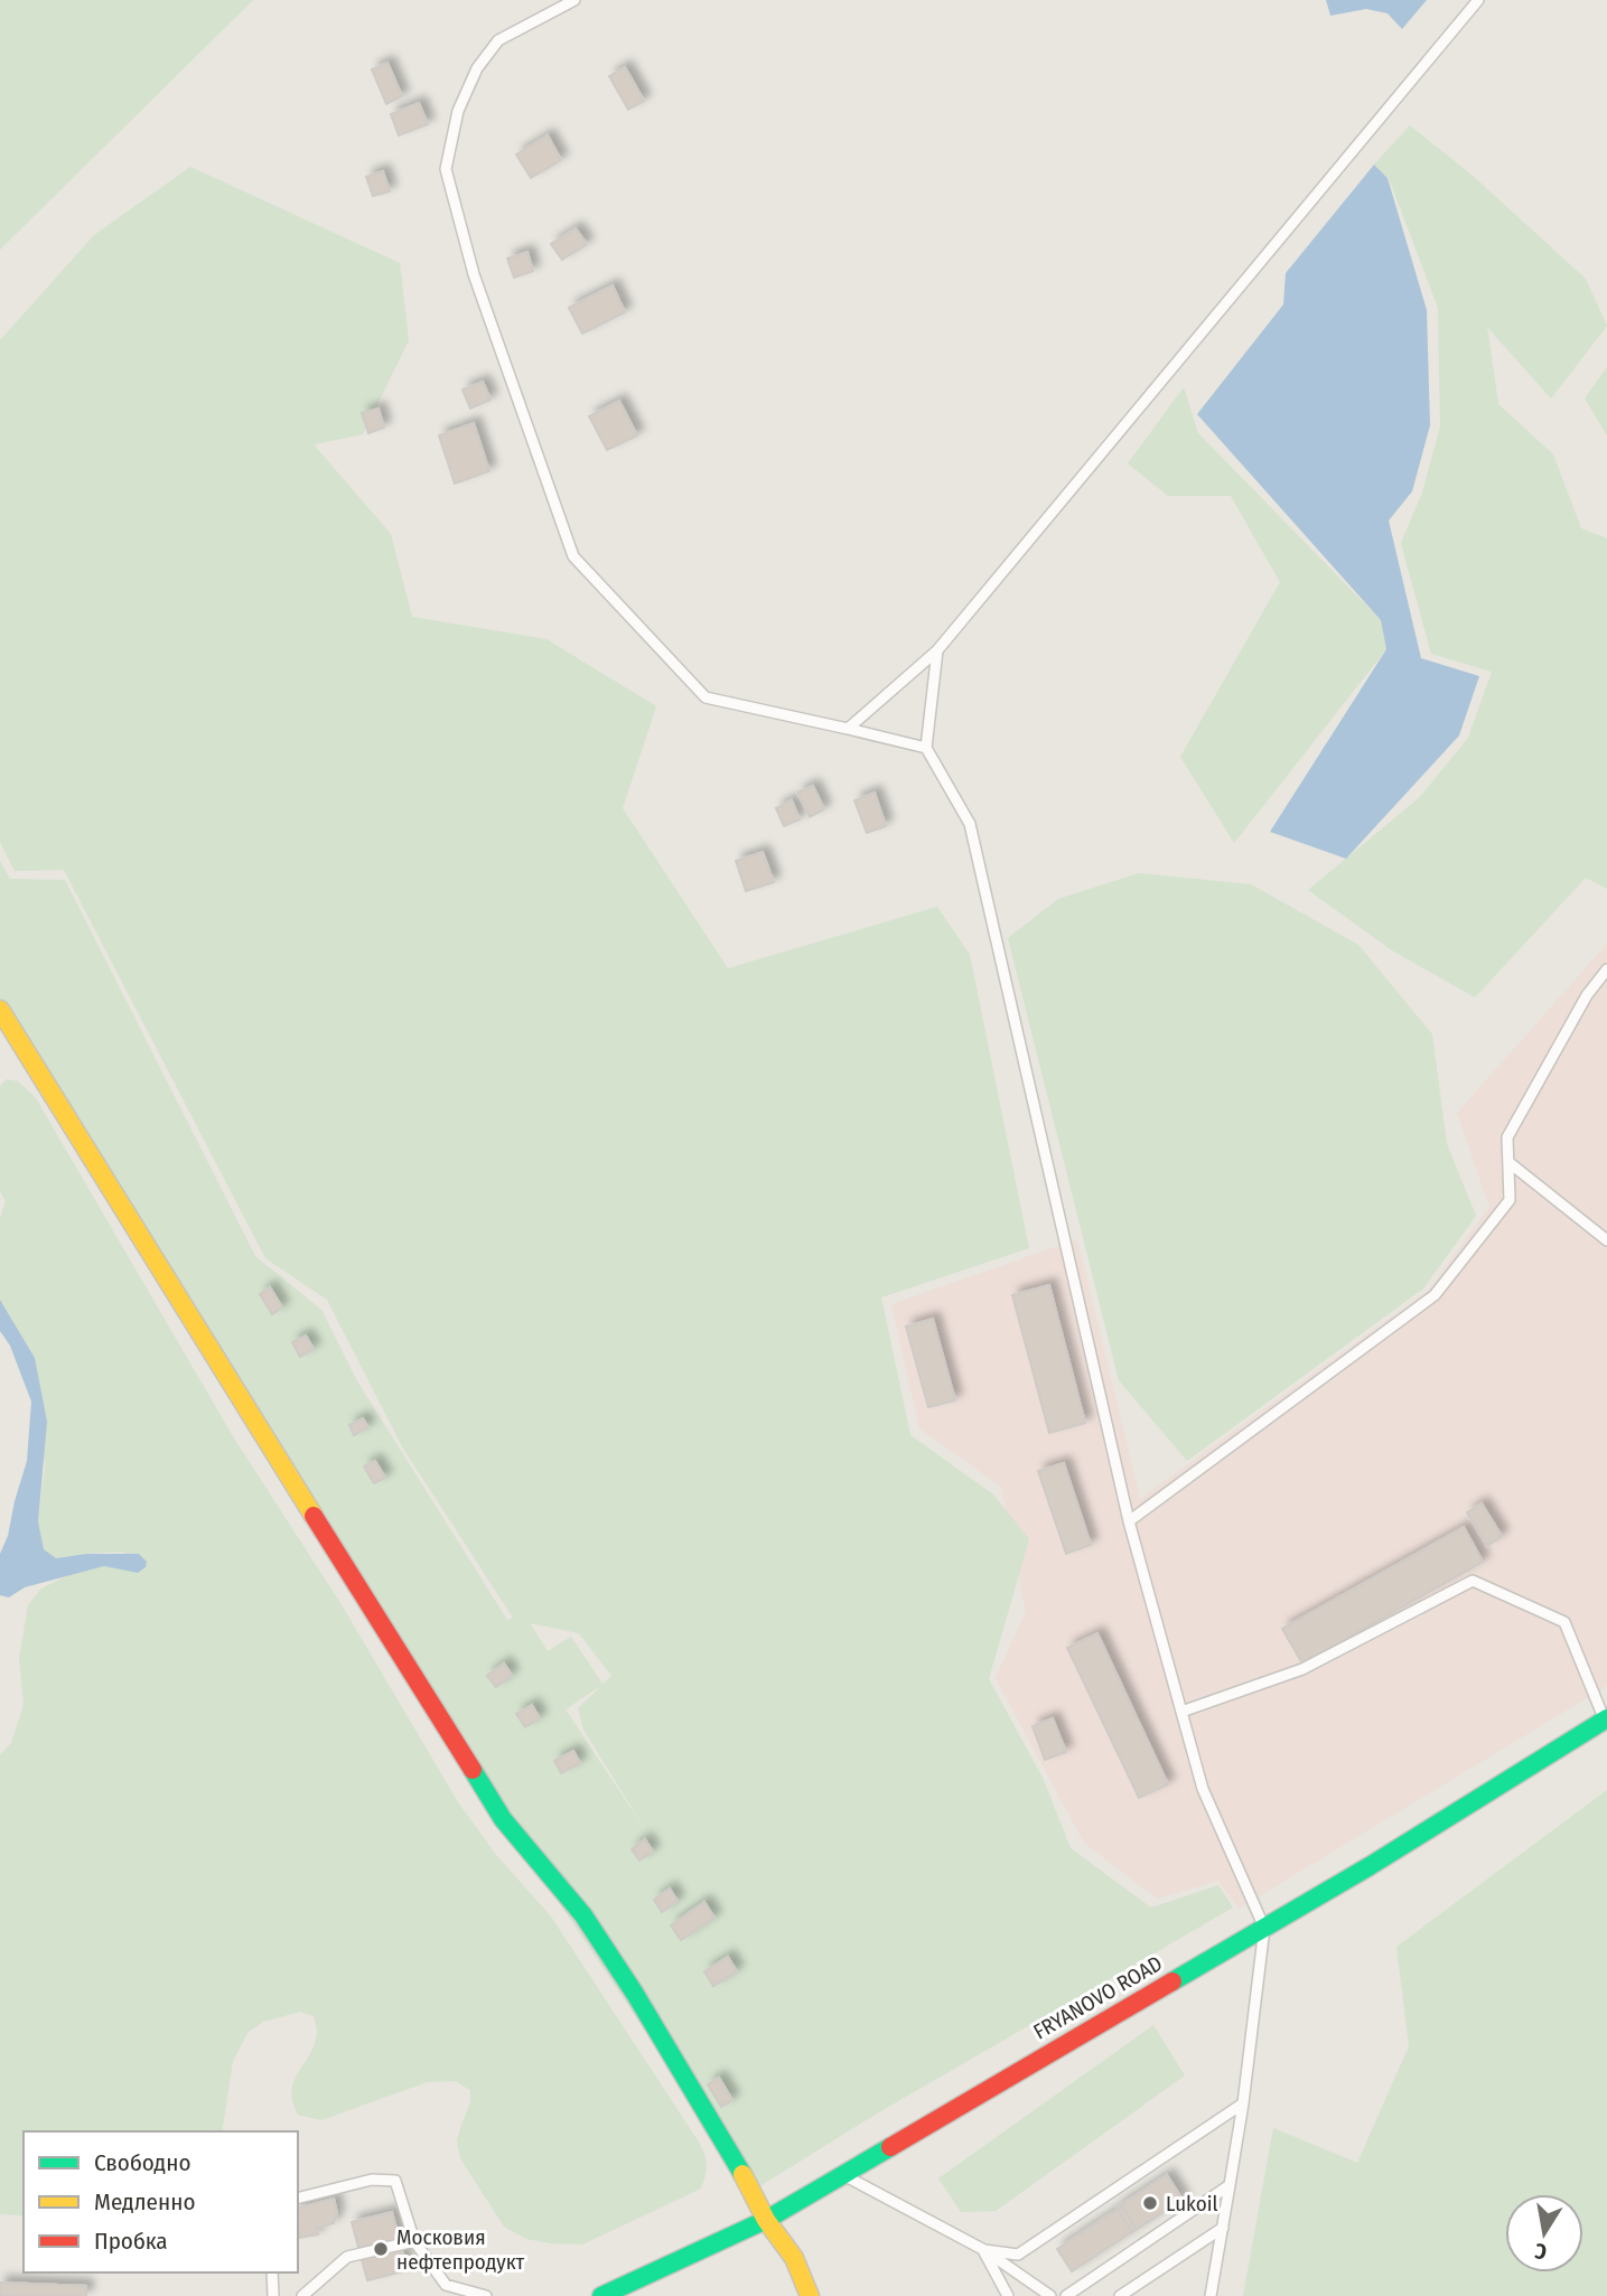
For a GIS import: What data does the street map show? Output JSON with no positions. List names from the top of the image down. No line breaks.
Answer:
{"streets":{"street":["FRYANOVO ROAD"]},"places":["Lukoil","Московия нефтепродукт"],"legend":["Свободно","Медленно","Пробка"],"north":"bottom"}
